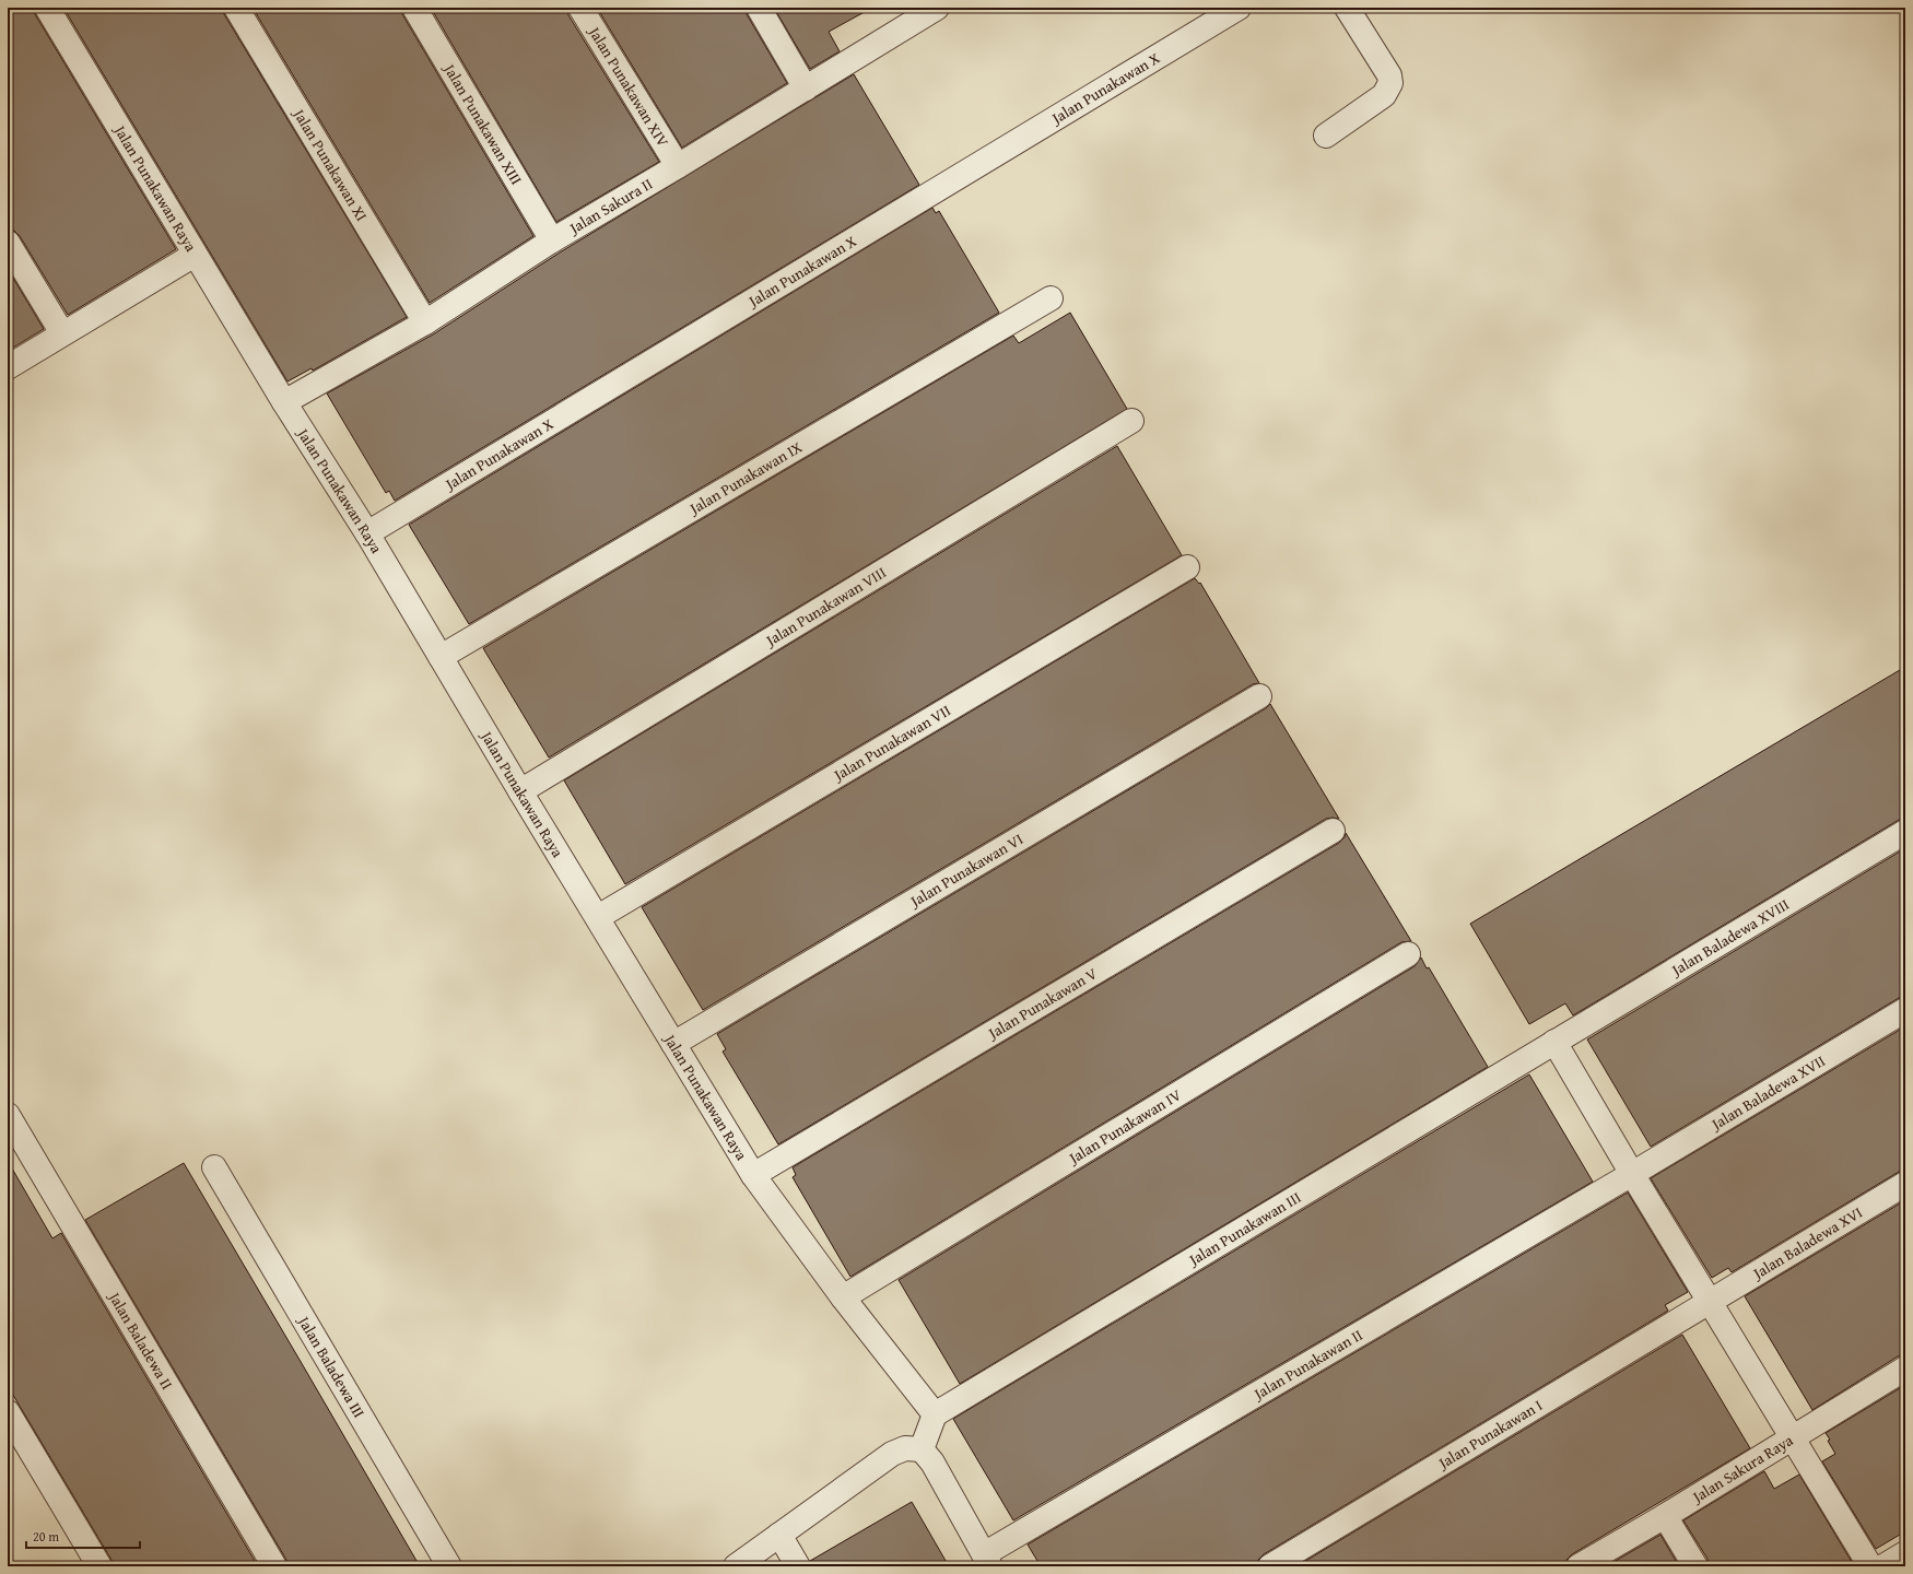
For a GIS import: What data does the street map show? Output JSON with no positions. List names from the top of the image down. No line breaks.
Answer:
{"streets":{"street":["Jalan Punakawan XIV","Jalan Punakawan X","Jalan Punakawan XIII","Jalan Punakawan XI","Jalan Punakawan Raya","Jalan Sakura II","Jalan Punakawan IX","Jalan Punakawan VIII","Jalan Punakawan VII","Jalan Punakawan VI","Jalan Baladewa XVIII","Jalan Punakawan V","Jalan Baladewa XVII","Jalan Punakawan IV","Jalan Punakawan III","Jalan Baladewa XVI","Jalan Baladewa II","Jalan Punakawan II","Jalan Baladewa III","Jalan Punakawan I","Jalan Sakura Raya"]},"crossings":[["Jalan Punakawan XIV","Jalan Sakura II"],["Jalan Punakawan X","Jalan Punakawan Raya"],["Jalan Punakawan XIII","Jalan Sakura II"],["Jalan Punakawan XI","Jalan Sakura II"],["Jalan Punakawan Raya","Jalan Sakura II"],["Jalan Punakawan Raya","Jalan Punakawan IX"],["Jalan Punakawan Raya","Jalan Punakawan VIII"],["Jalan Punakawan Raya","Jalan Punakawan VII"],["Jalan Punakawan Raya","Jalan Punakawan VI"],["Jalan Punakawan Raya","Jalan Punakawan V"],["Jalan Punakawan Raya","Jalan Punakawan IV"],["Jalan Punakawan Raya","Jalan Punakawan III"],["Jalan Baladewa XVIII","Jalan Punakawan III"],["Jalan Baladewa XVII","Jalan Punakawan II"],["Jalan Baladewa XVI","Jalan Punakawan I"]],"scale_bar":"20 m"}
